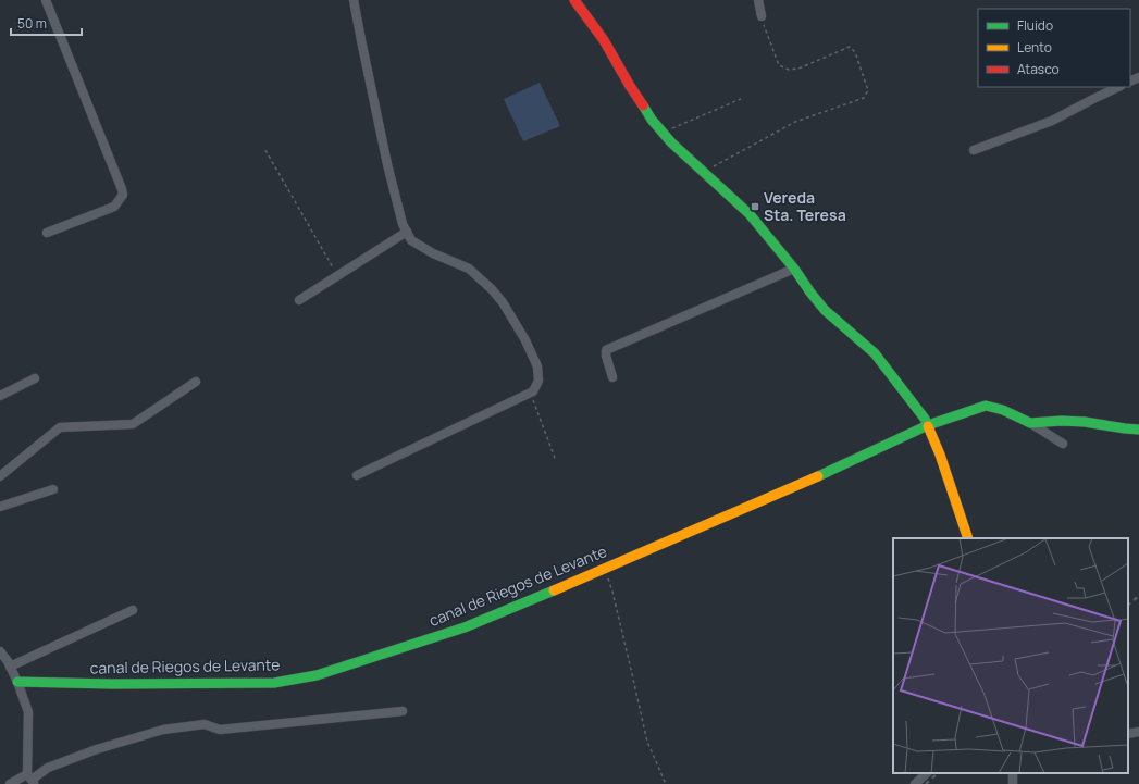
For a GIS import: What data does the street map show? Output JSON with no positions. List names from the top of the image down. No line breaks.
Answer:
{"streets":{"street":["canal de Riegos de Levante"]},"places":{"transit":["Vereda Sta. Teresa"]},"legend":["Fluido","Lento","Atasco"],"scale_bar":"50 m"}
